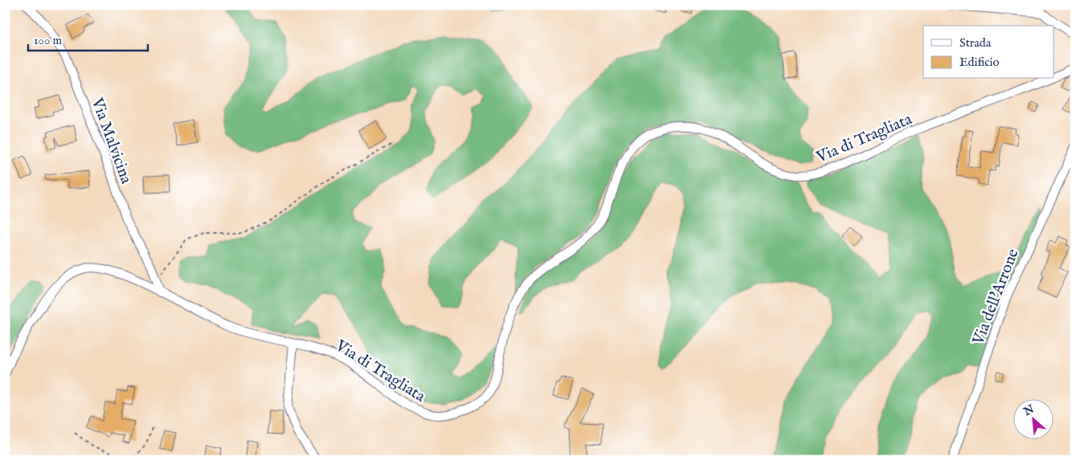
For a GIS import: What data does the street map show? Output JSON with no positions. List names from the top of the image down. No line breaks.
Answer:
{"streets":{"street":["Via di Tragliata","Via Malvicina","Via dell'Arrone"]},"crossings":[["Via di Tragliata","Via Malvicina"]],"legend":["Strada","Edificio"],"scale_bar":"100 m","north":"top left"}
